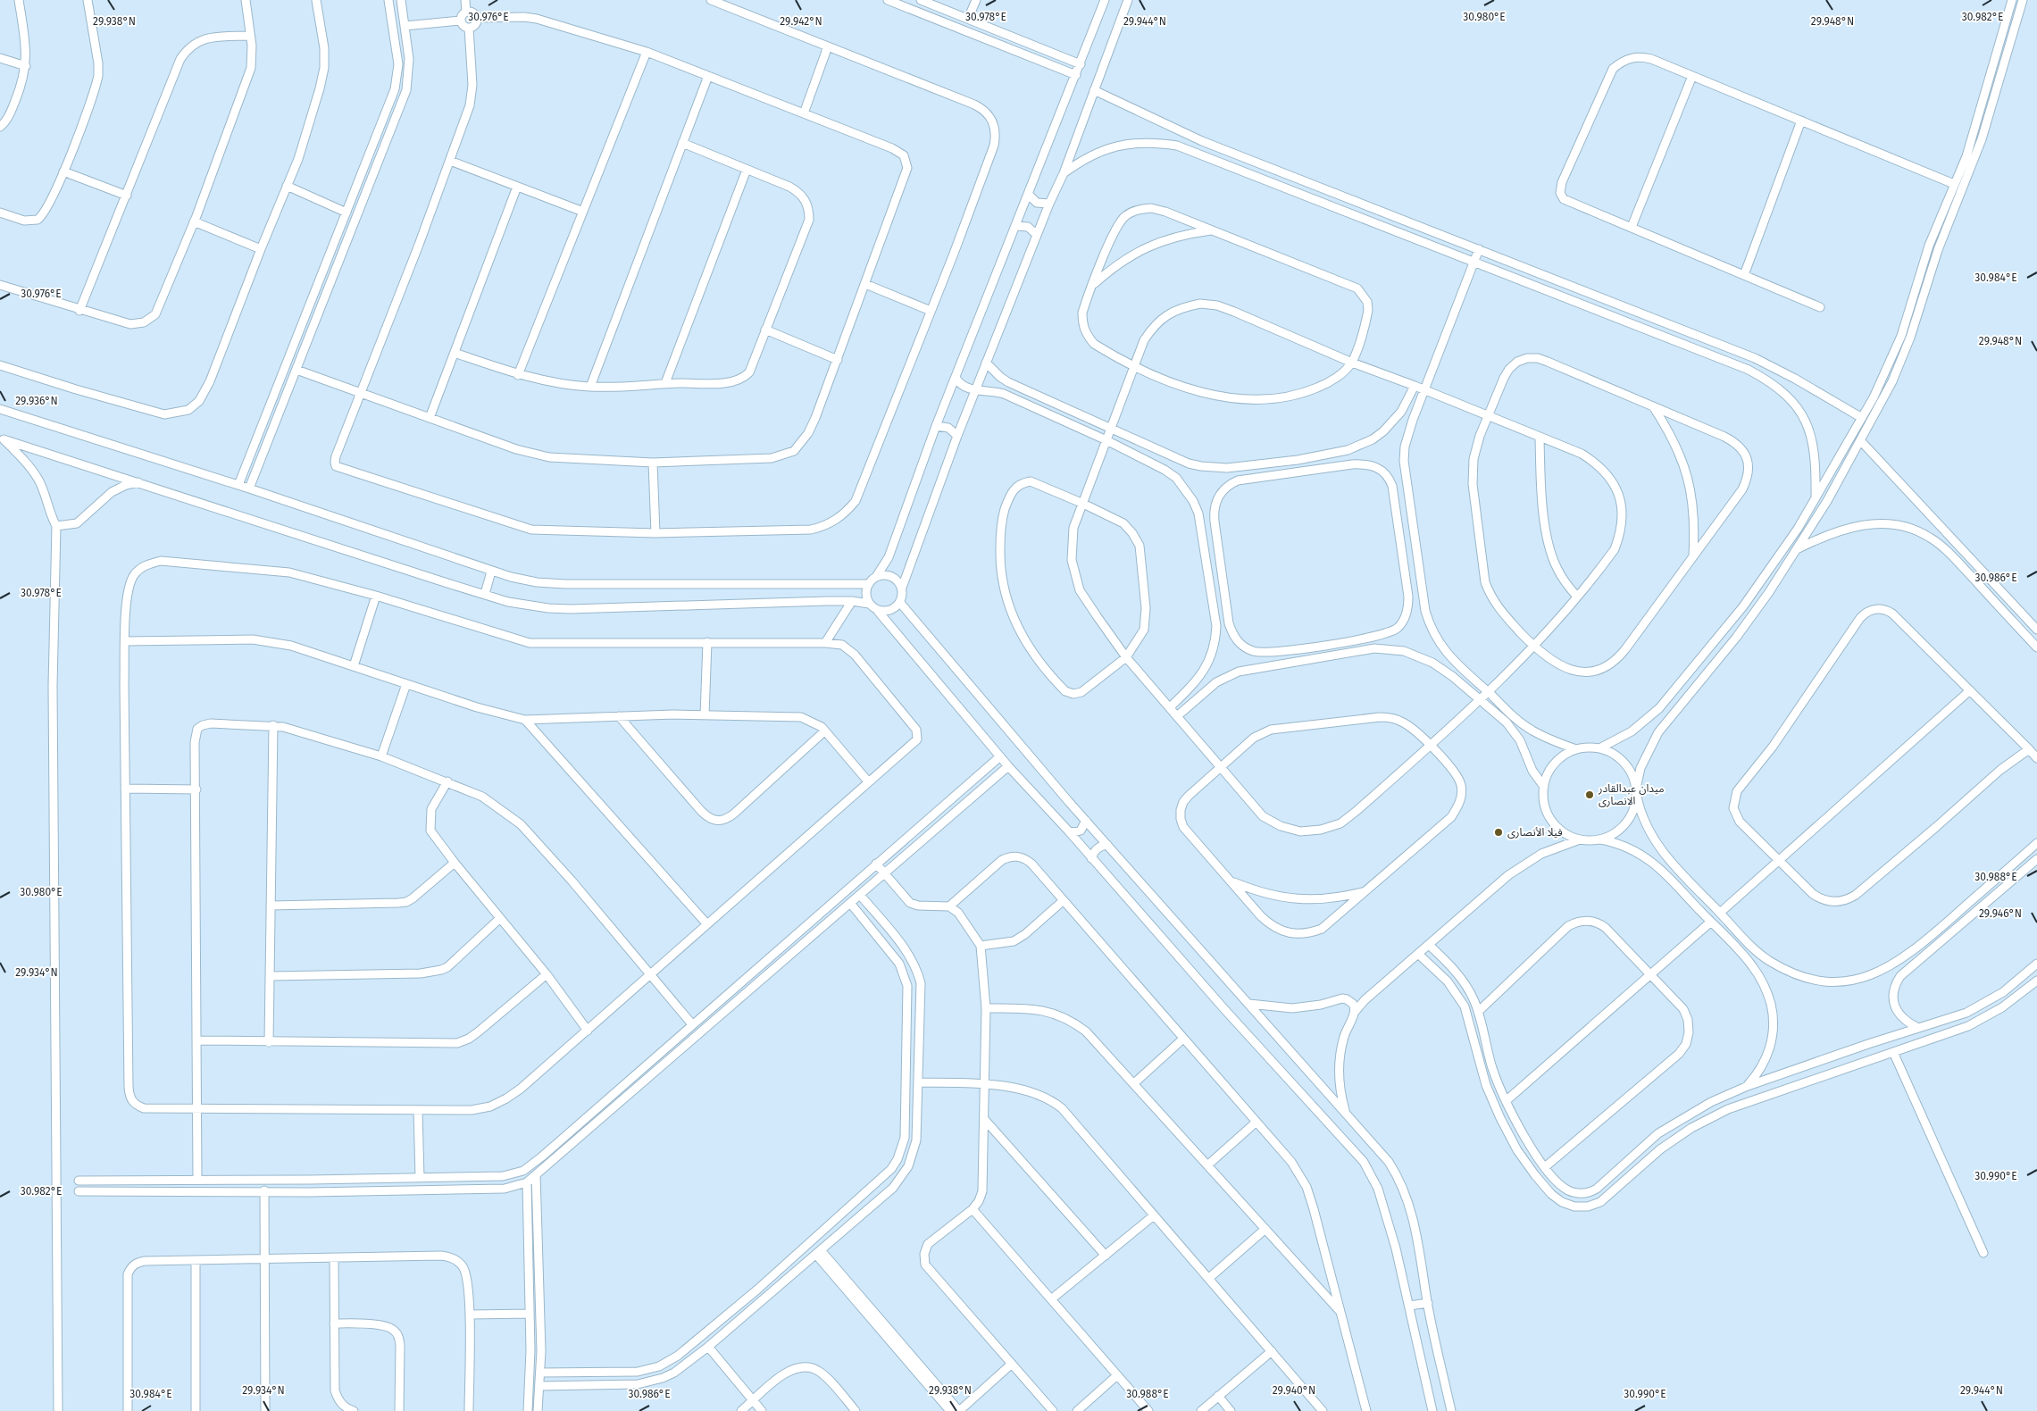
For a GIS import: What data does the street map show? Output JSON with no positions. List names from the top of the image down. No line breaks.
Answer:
{"places":["ميدان عبدالقادر الانصارى","فيلا الأنصارى"],"coordinates":["30.976°E","30.978°E","30.980°E","30.982°E","29.948°N","29.938°N","29.942°N","29.944°N","30.984°E","29.936°N","30.986°E","30.988°E","29.946°N","29.934°N","30.990°E","29.940°N"]}
